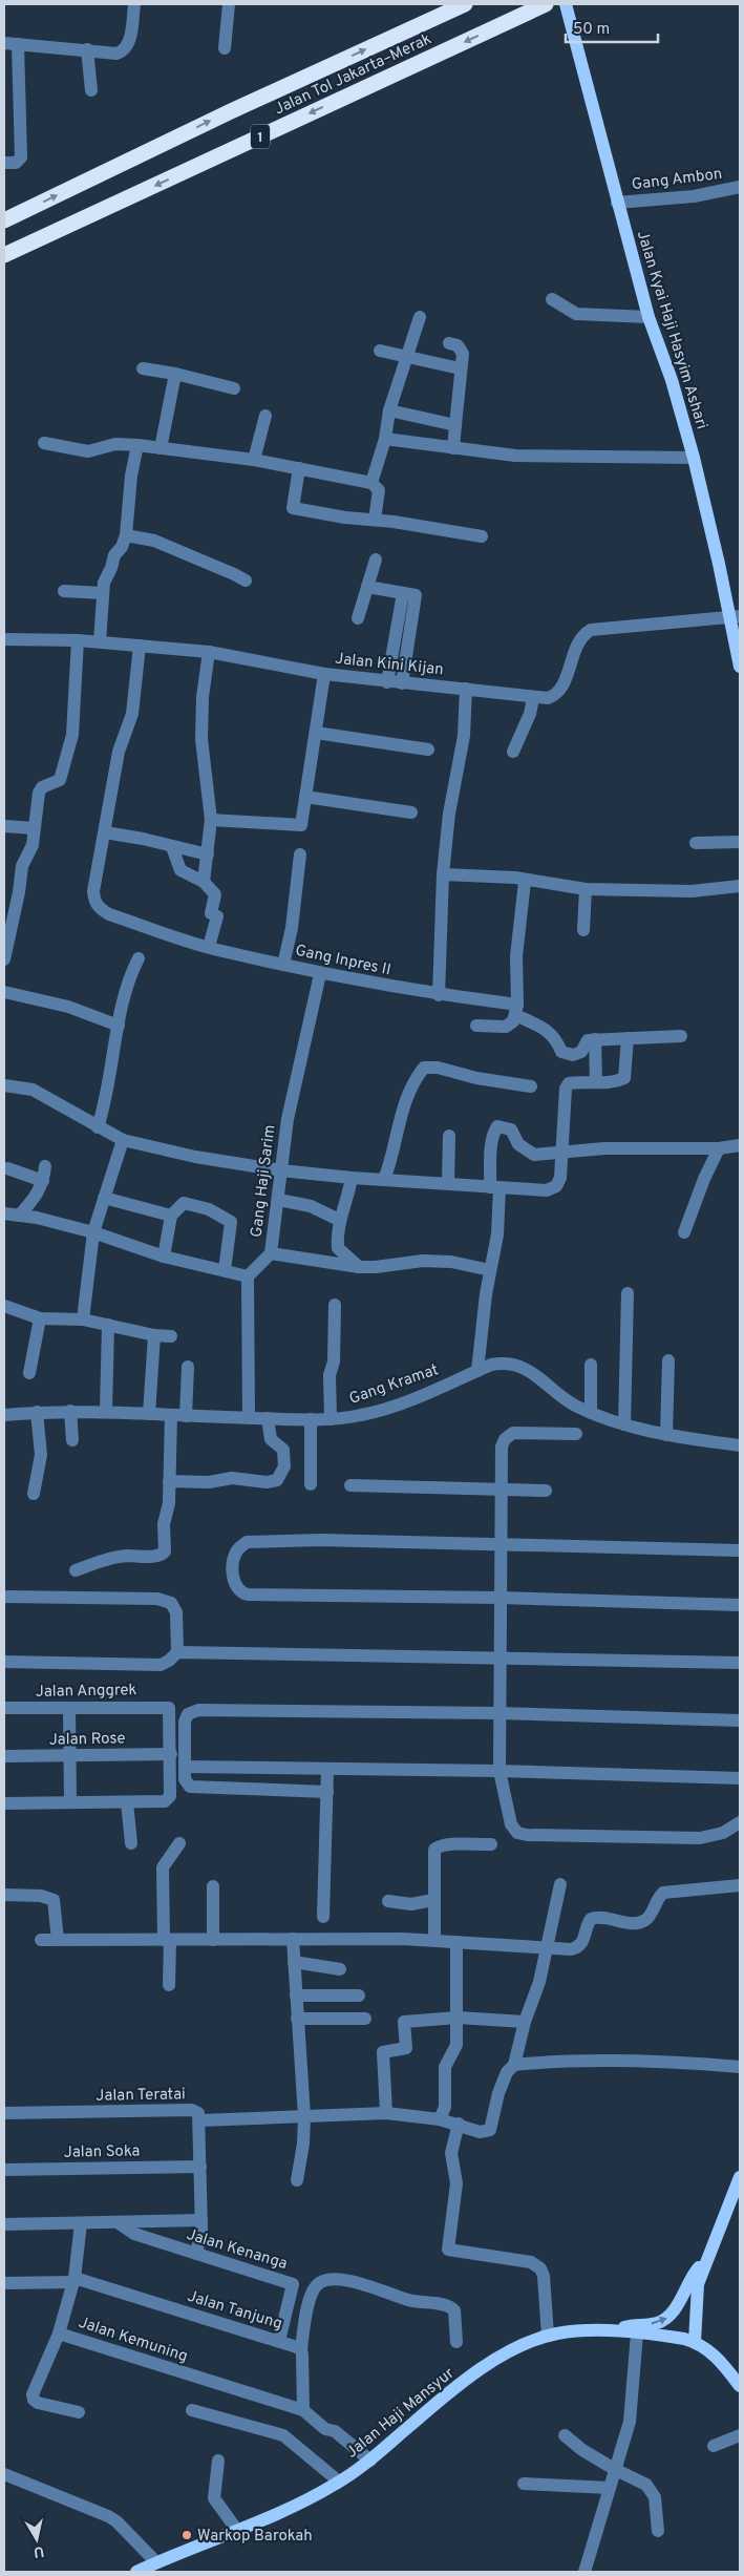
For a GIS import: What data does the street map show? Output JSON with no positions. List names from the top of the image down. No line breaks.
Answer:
{"streets":{"highway":["Jalan Tol Jakarta–Merak","1"],"main road":["Jalan Kyai Haji Hasyim Ashari","Jalan Haji Mansyur"],"street":["Gang Ambon","Jalan Kini Kijan","Gang Inpres II","Gang Haji Sarim","Gang Kramat","Jalan Anggrek","Jalan Rose","Jalan Teratai","Jalan Soka","Jalan Kenanga","Jalan Tanjung","Jalan Kemuning"]},"crossings":[["Gang Ambon","Jalan Kyai Haji Hasyim Ashari"],["Jalan Kyai Haji Hasyim Ashari","Jalan Kini Kijan"],["Jalan Kini Kijan","Gang Inpres II"],["Gang Inpres II","Gang Haji Sarim"],["Jalan Anggrek","Jalan Rose"],["Jalan Teratai","Jalan Soka"],["Jalan Teratai","Jalan Kenanga"],["Jalan Kenanga","Jalan Tanjung"],["Jalan Kenanga","Jalan Kemuning"],["Jalan Tanjung","Jalan Kemuning"]],"places":["Warkop Barokah"],"scale_bar":"50 m","north":"bottom"}
